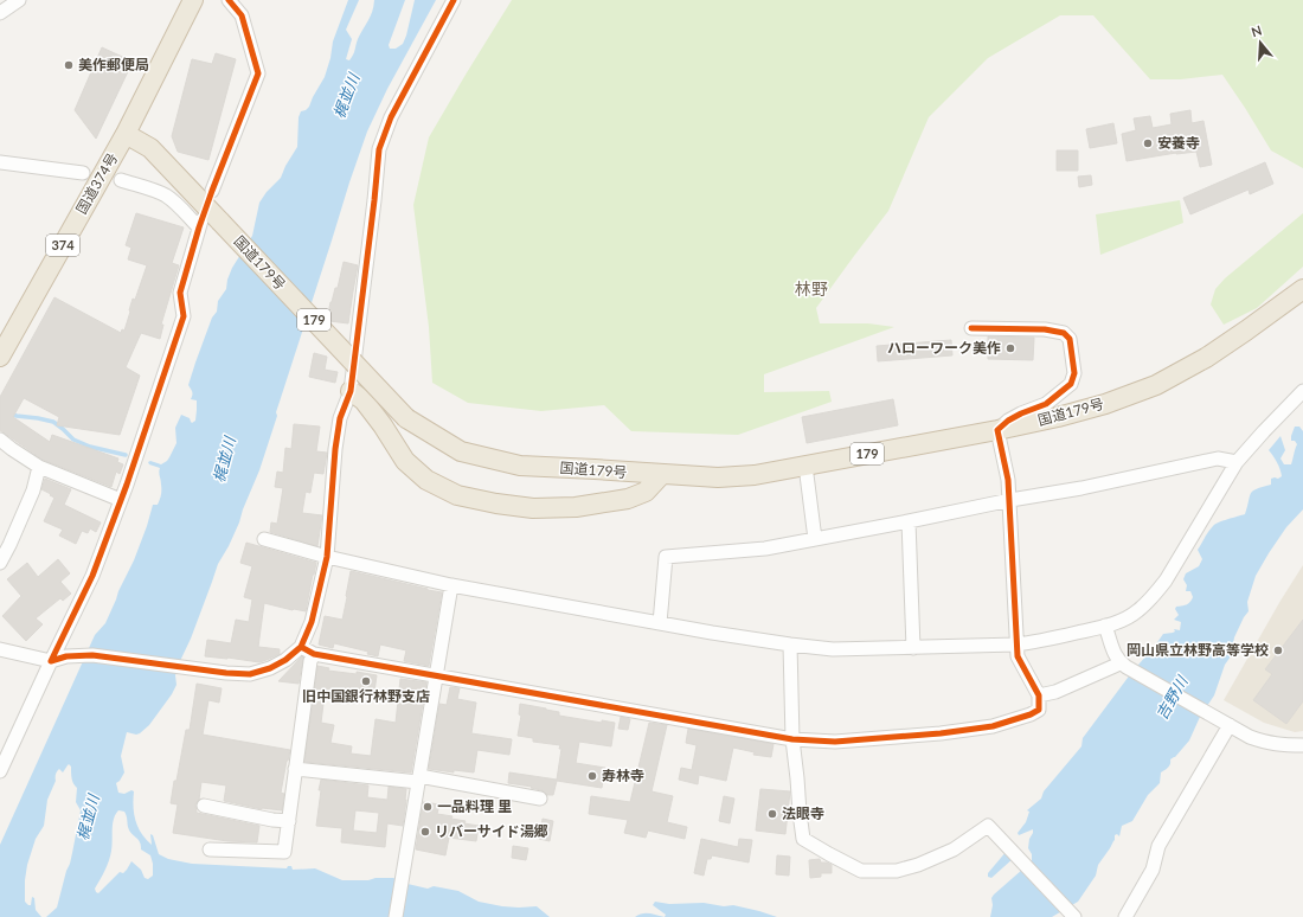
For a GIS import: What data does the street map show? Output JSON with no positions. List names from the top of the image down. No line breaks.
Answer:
{"streets":{"highway":["国道374号","374","国道179号","179"]},"crossings":[["国道374号","国道179号"]],"districts":["林野"],"water":["梶並川","吉野川"],"places":["美作郵便局","安養寺","ハローワーク美作","岡山県立林野高等学校","旧中国銀行林野支店","寿林寺","一品料理 里","法眼寺","リバーサイド湯郷"],"north":"top"}
